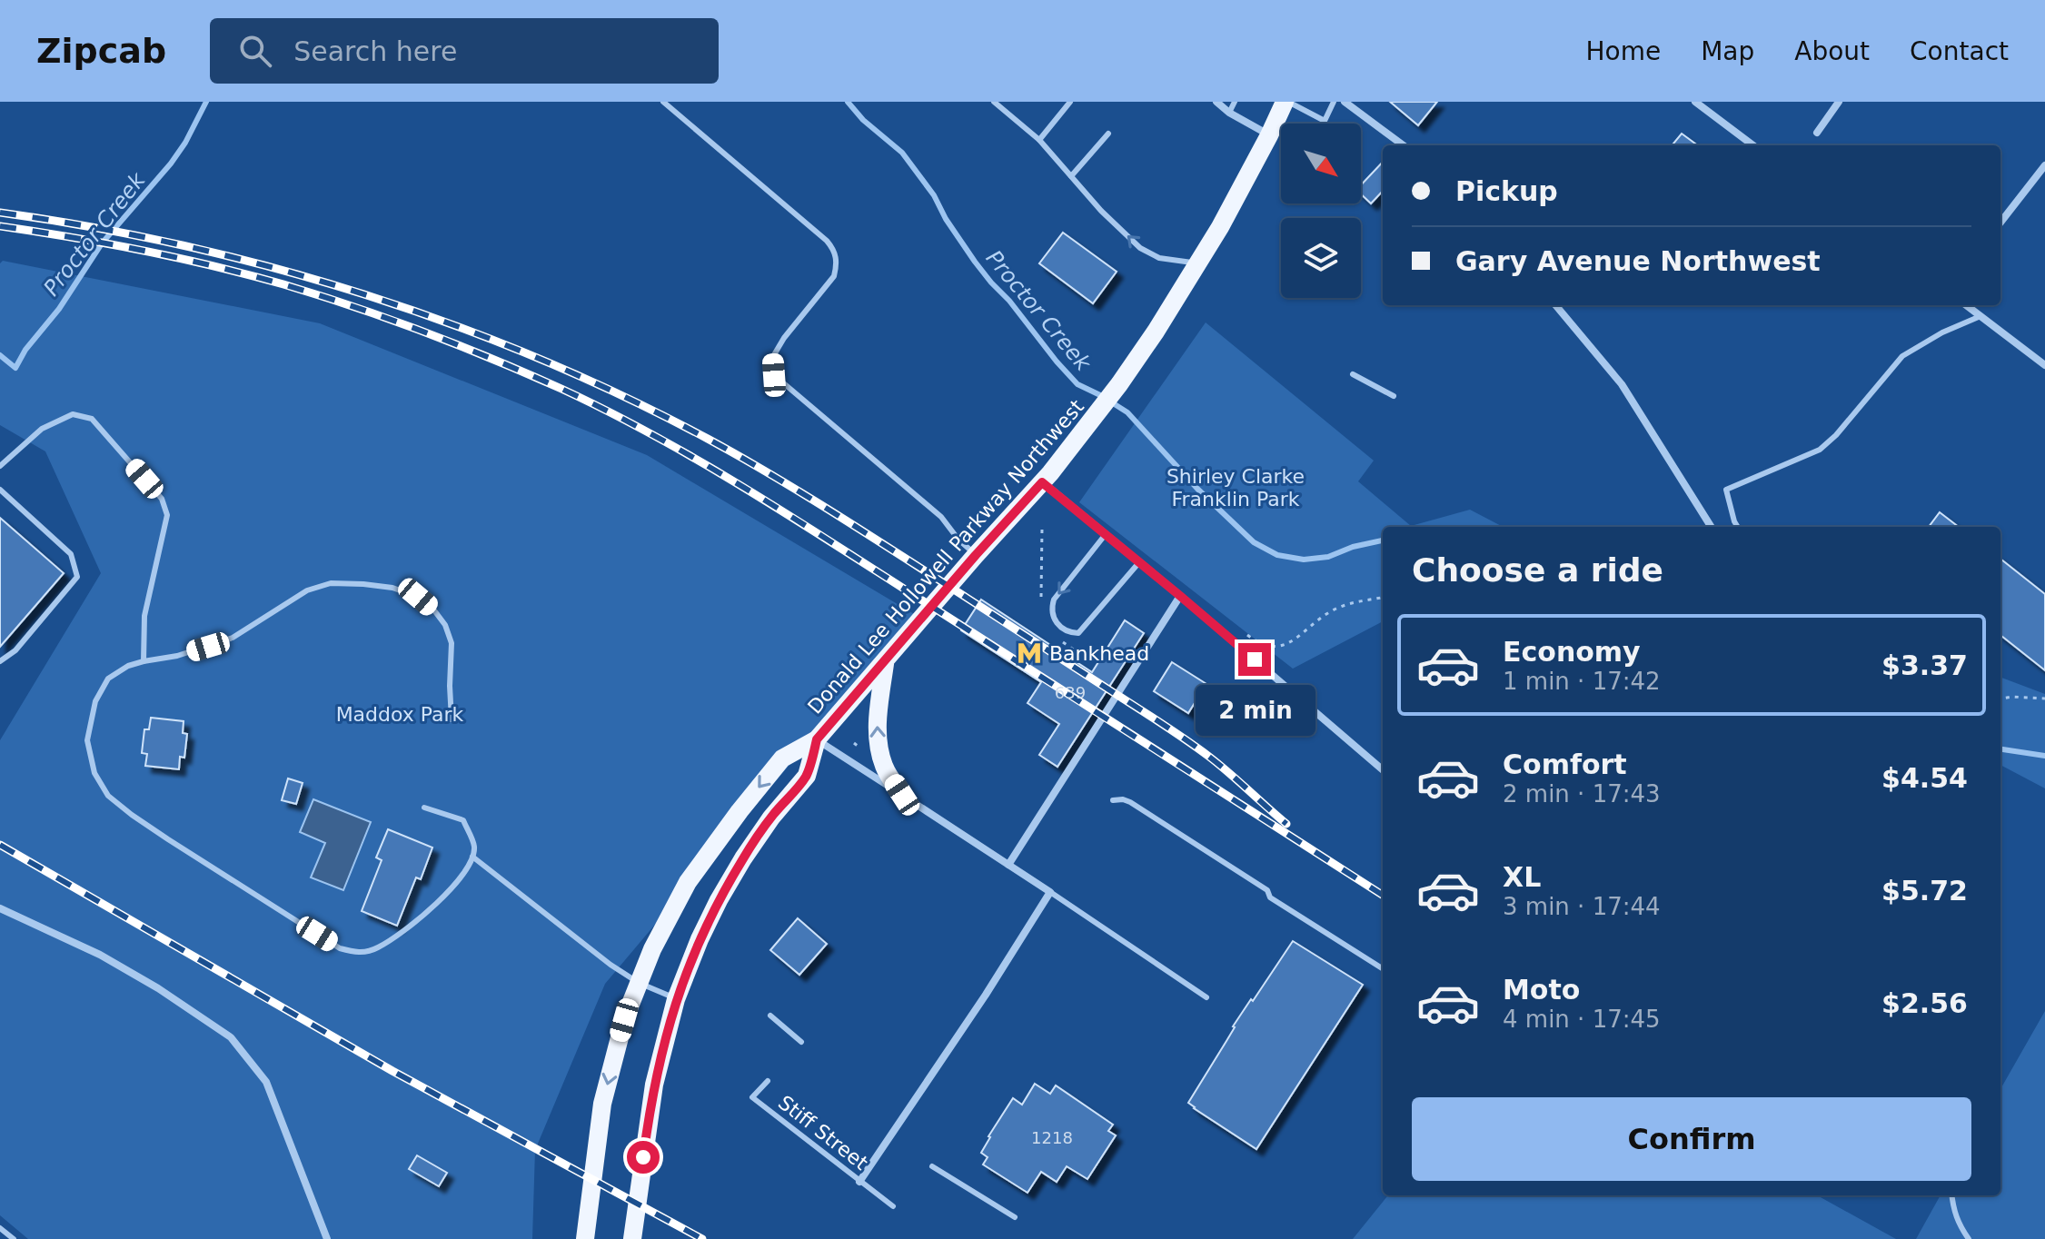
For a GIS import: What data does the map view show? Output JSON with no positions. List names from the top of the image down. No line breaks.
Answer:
{"streets":{"main road":["Donald Lee Hollowell Parkway Northwest"],"lane":["Stiff Street"]},"water":["Proctor Creek"],"parks":["Shirley Clarke Franklin Park","Maddox Park"],"places":{"metro station":["Bankhead"]},"house_numbers":["639","1218"],"north":"bottom right","page":{"header":"Zipcab","search":"Search here","nav":["Home","Map","About","Contact"],"banner":["Pickup","Gary Avenue Northwest"],"heading":"Choose a ride","list":[{"name":"Economy","note":"1 min · 17:42","value":"$3.37"},{"name":"Comfort","note":"2 min · 17:43","value":"$4.54"},{"name":"XL","note":"3 min · 17:44","value":"$5.72"},{"name":"Moto","note":"4 min · 17:45","value":"$2.56"}],"bubble":"2 min","buttons":"Confirm"}}
